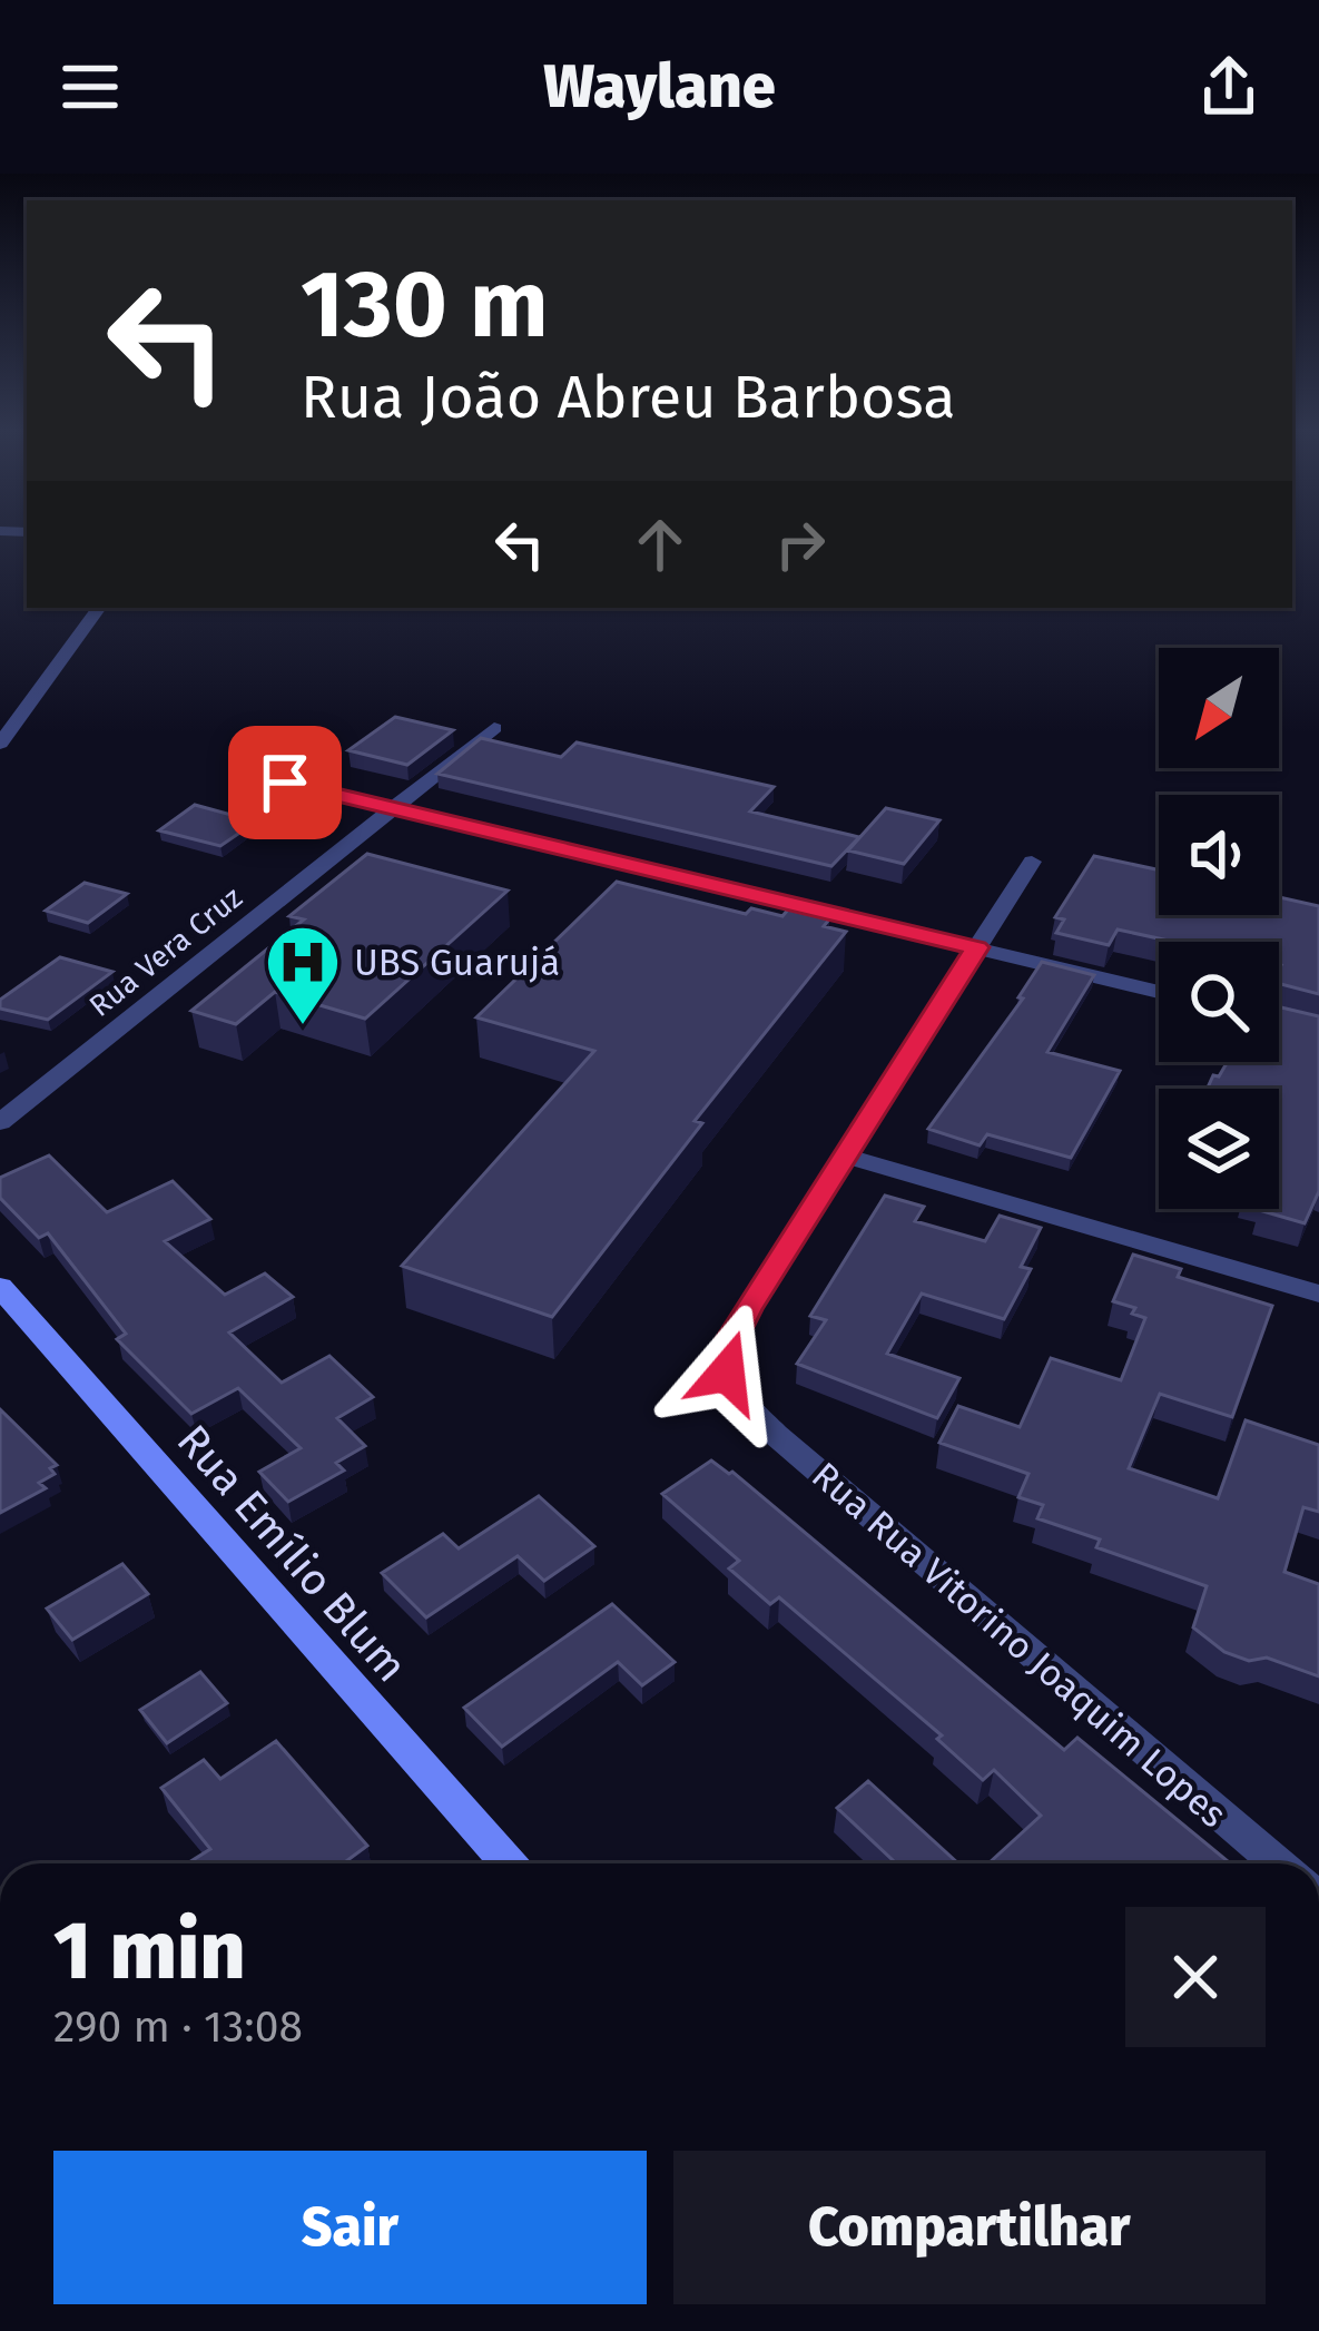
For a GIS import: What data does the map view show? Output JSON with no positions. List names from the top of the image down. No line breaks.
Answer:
{"streets":{"main road":["Rua Emílio Blum"],"street":["Rua Vera Cruz","Rua Rua Vitorino Joaquim Lopes"]},"places":{"hospital":["UBS Guarujá"]},"north":"bottom left","page":{"header":"Waylane","turn":["130 m","Rua João Abreu Barbosa"],"heading":["1 min","290 m · 13:08"],"buttons":["Sair","Compartilhar"]}}
